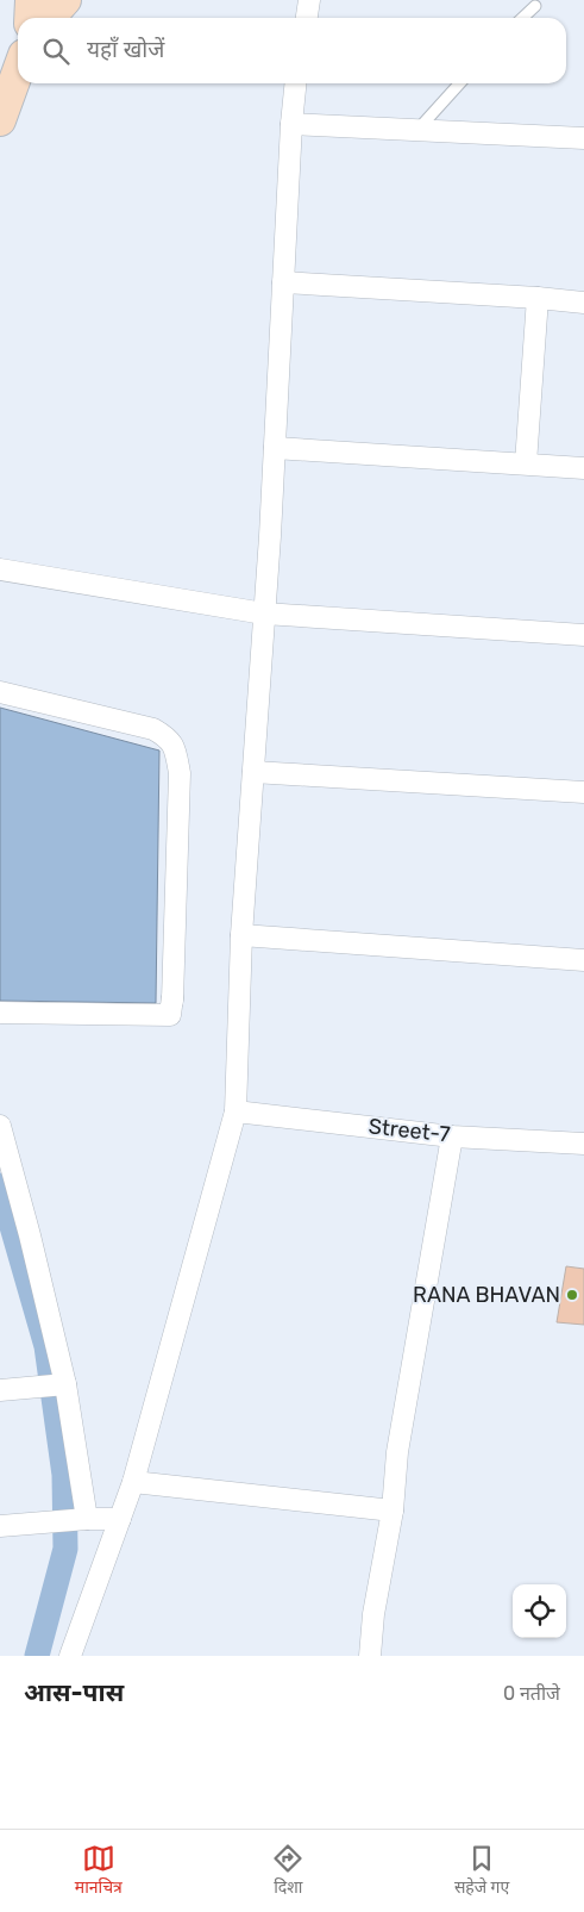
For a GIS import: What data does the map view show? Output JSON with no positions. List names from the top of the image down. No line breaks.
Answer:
{"streets":{"street":["Street-7"]},"places":["RANA BHAVAN"],"page":{"search":"यहाँ खोजें","heading":["आस-पास","0 नतीजे"],"nav":["मानचित्र","दिशा","सहेजे गए"]}}
